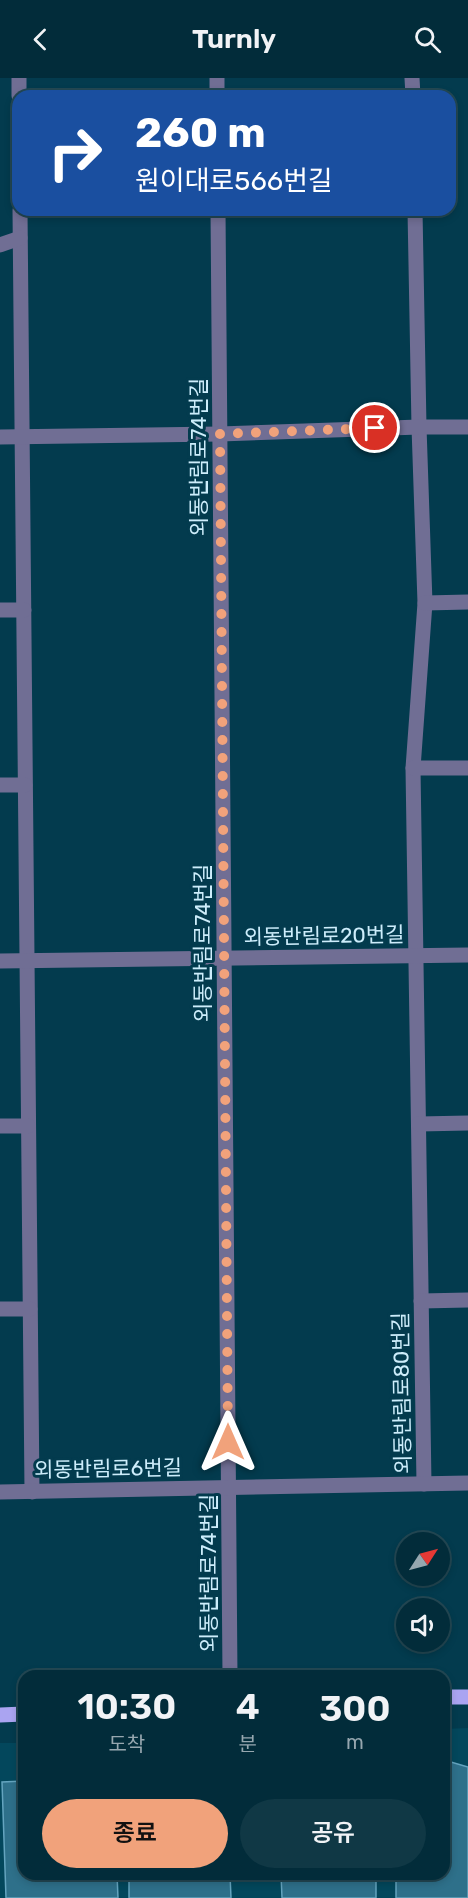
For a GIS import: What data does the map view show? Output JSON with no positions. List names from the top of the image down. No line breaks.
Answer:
{"streets":{"street":["외동반림로74번길","외동반림로20번길","외동반림로80번길","외동반림로6번길"]},"crossings":[["외동반림로74번길","외동반림로20번길"],["외동반림로74번길","외동반림로6번길"],["외동반림로20번길","외동반림로80번길"],["외동반림로80번길","외동반림로6번길"]],"north":"top right","page":{"header":"Turnly","turn":["260 m","원이대로566번길"],"eta":["10:30","도착","4","분","300","m"],"buttons":["종료","공유"]}}
